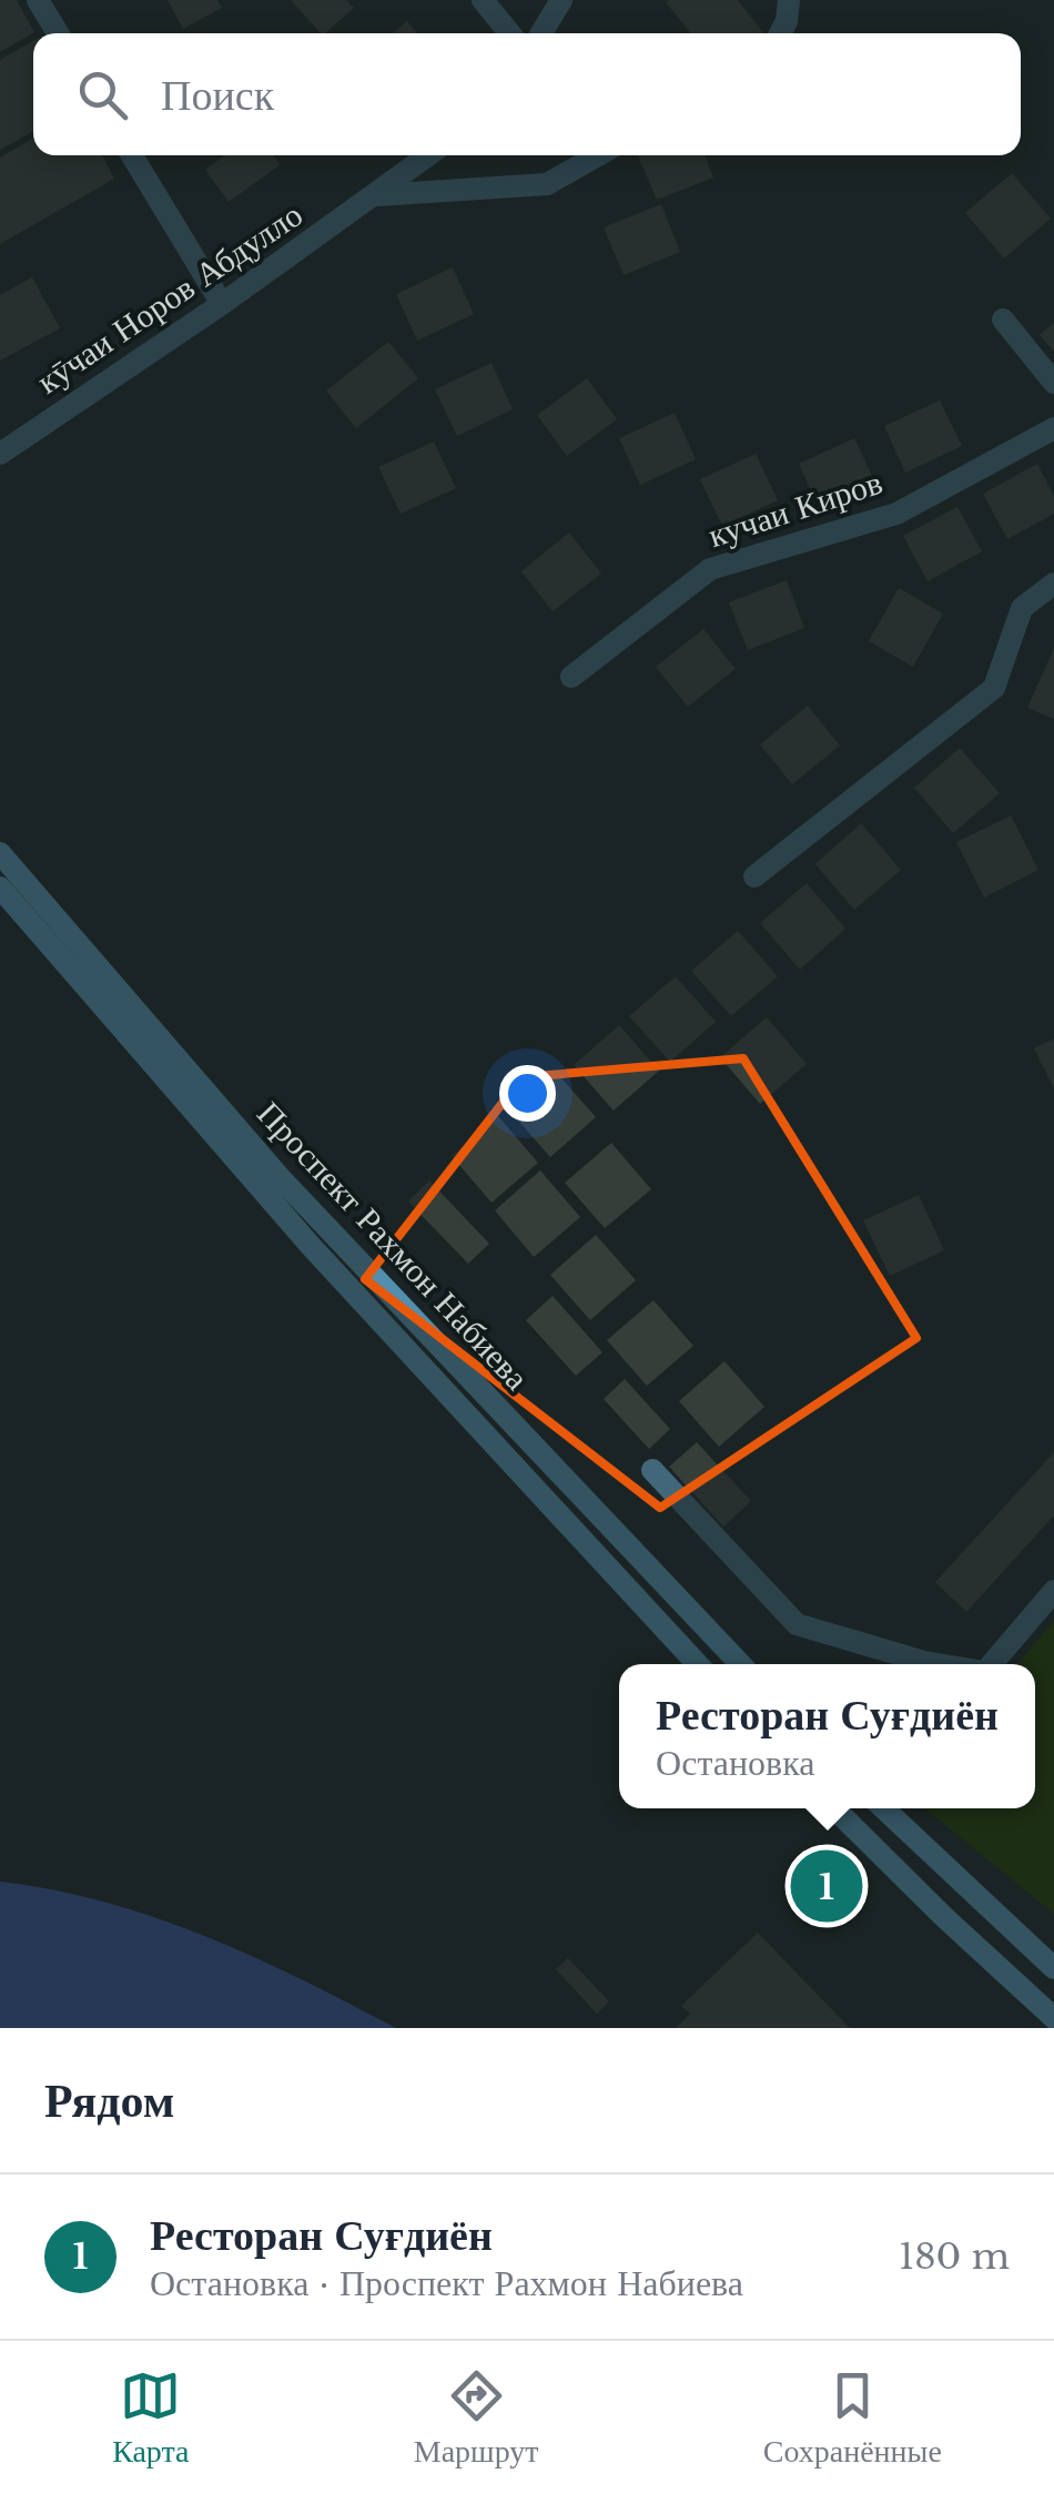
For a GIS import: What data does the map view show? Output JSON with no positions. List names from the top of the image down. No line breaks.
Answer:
{"streets":{"main road":["Проспект Рахмон Набиева"],"street":["кӯчаи Норов Абдулло","кучаи Киров"]},"page":{"search":"Поиск","popup":["Ресторан Суғдиён","Остановка"],"pins":"1","heading":"Рядом","list":[{"mark":"1","name":"Ресторан Суғдиён","note":"Остановка · Проспект Рахмон Набиева","value":"180 m"}],"nav":["Карта","Маршрут","Сохранённые"]}}
